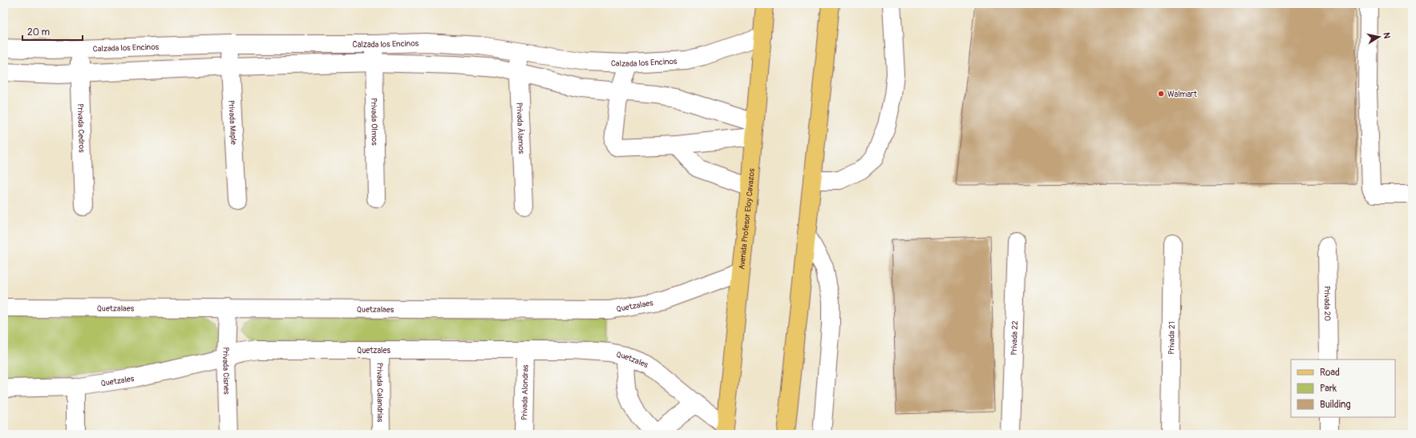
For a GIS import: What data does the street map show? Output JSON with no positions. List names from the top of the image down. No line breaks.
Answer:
{"streets":{"main road":["Avenida Profesor Eloy Cavazos"],"street":["Calzada los Encinos","Privada Olmos","Privada Maple","Privada Cedros","Privada Álamos","Privada 20","Quetzalaes","Privada 22","Privada 21","Quetzales","Privada Cisnes","Privada Calandrias","Privada Alondras"]},"crossings":[["Calzada los Encinos","Privada Olmos"],["Calzada los Encinos","Privada Maple"],["Calzada los Encinos","Privada Cedros"],["Calzada los Encinos","Privada Álamos"],["Calzada los Encinos","Avenida Profesor Eloy Cavazos"],["Avenida Profesor Eloy Cavazos","Quetzalaes"],["Avenida Profesor Eloy Cavazos","Quetzales"],["Quetzalaes","Privada Cisnes"],["Quetzales","Privada Cisnes"],["Quetzales","Privada Calandrias"],["Quetzales","Privada Alondras"]],"places":["Walmart"],"legend":["Road","Park","Building"],"scale_bar":"20 m","north":"right"}
